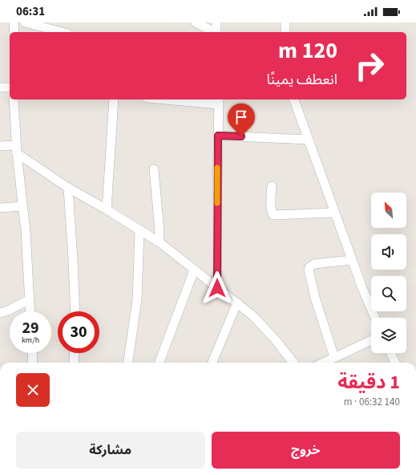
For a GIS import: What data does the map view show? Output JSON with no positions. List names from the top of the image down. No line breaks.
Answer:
{"north":"top left","page":{"status":"06:31","turn":["120 m","انعطف يمينًا"],"speed":"29 km/h","limit":"30","heading":["1 دقيقة","140 m · 06:32"],"buttons":["خروج","مشاركة"]}}
